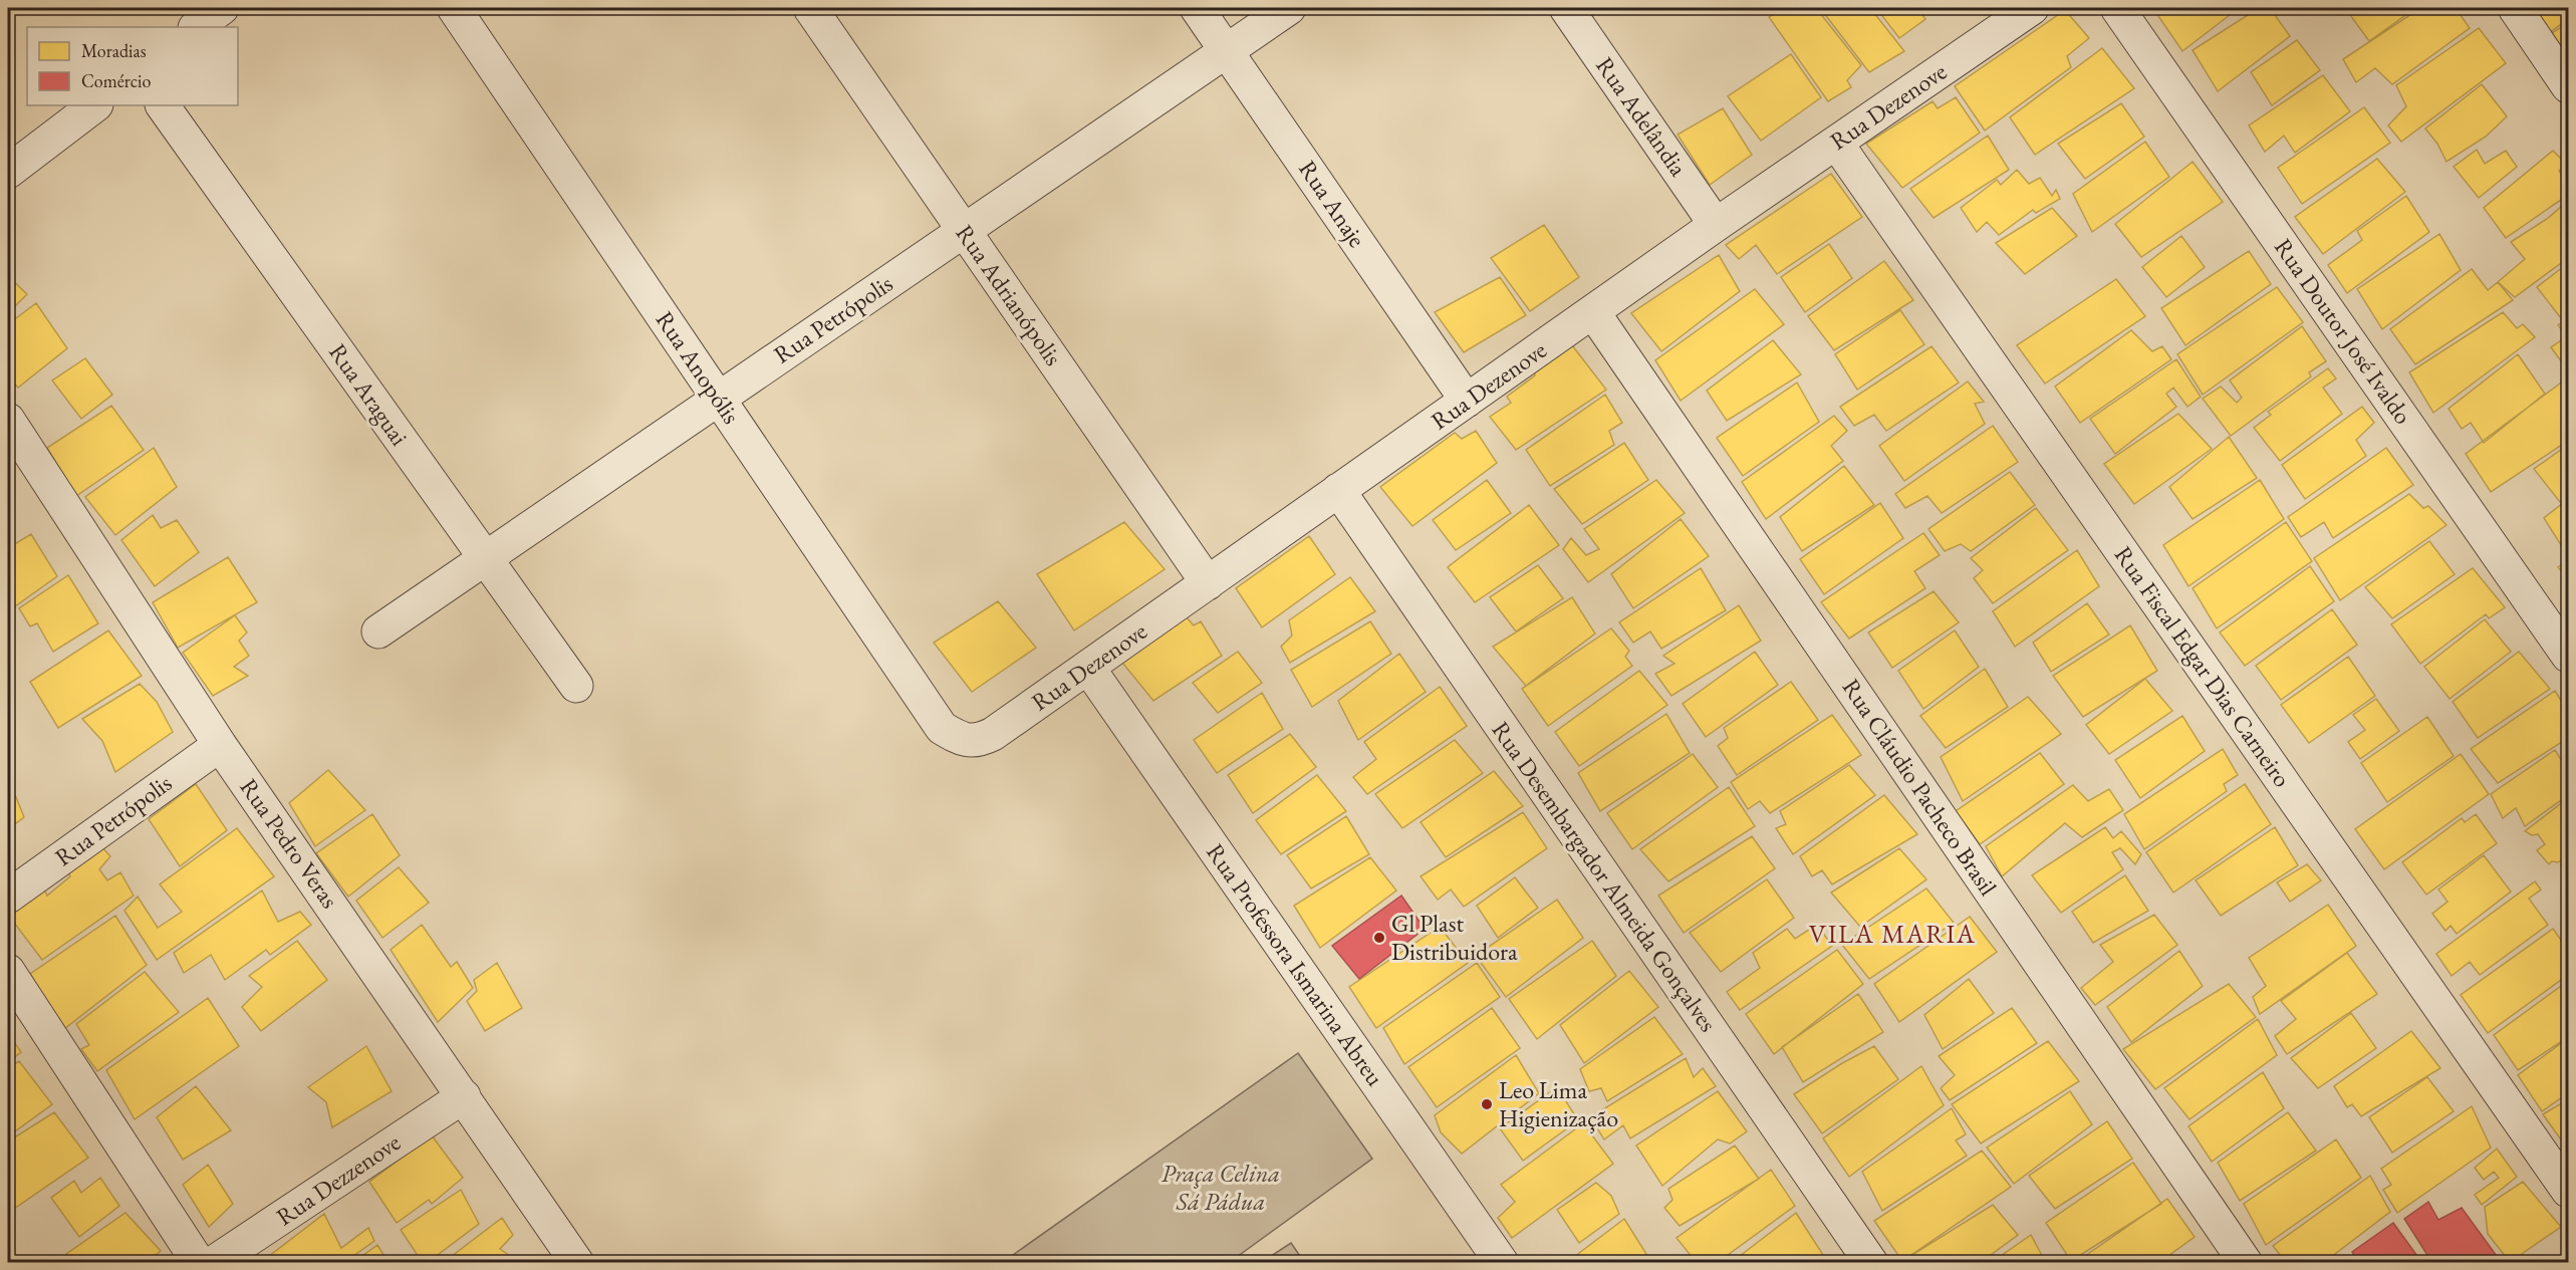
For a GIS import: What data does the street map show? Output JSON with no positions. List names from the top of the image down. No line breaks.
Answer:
{"streets":{"street":["Rua Dezenove","Rua Adelândia","Rua Anaje","Rua Adrianópolis","Rua Petrópolis","Rua Doutor José Ivaldo","Rua Anopólis","Rua Araguai","Rua Fiscal Edgar Dias Carneiro","Rua Cláudio Pacheco Brasil","Rua Pedro Veras","Rua Desembargador Almeida Gonçalves","Rua Professora Ismarina Abreu","Rua Dezzenove"]},"crossings":[["Rua Dezenove","Rua Adelândia"],["Rua Dezenove","Rua Anaje"],["Rua Dezenove","Rua Adrianópolis"],["Rua Dezenove","Rua Anopólis"],["Rua Dezenove","Rua Fiscal Edgar Dias Carneiro"],["Rua Dezenove","Rua Cláudio Pacheco Brasil"],["Rua Dezenove","Rua Desembargador Almeida Gonçalves"],["Rua Dezenove","Rua Professora Ismarina Abreu"],["Rua Anaje","Rua Petrópolis"],["Rua Adrianópolis","Rua Petrópolis"],["Rua Petrópolis","Rua Anopólis"],["Rua Petrópolis","Rua Araguai"],["Rua Petrópolis","Rua Pedro Veras"],["Rua Pedro Veras","Rua Dezzenove"]],"districts":["VILA MARIA"],"parks":["Praça Celina Sá Pádua"],"places":["Gl Plast Distribuidora","Leo Lima Higienização"],"legend":["Moradias","Comércio"]}
